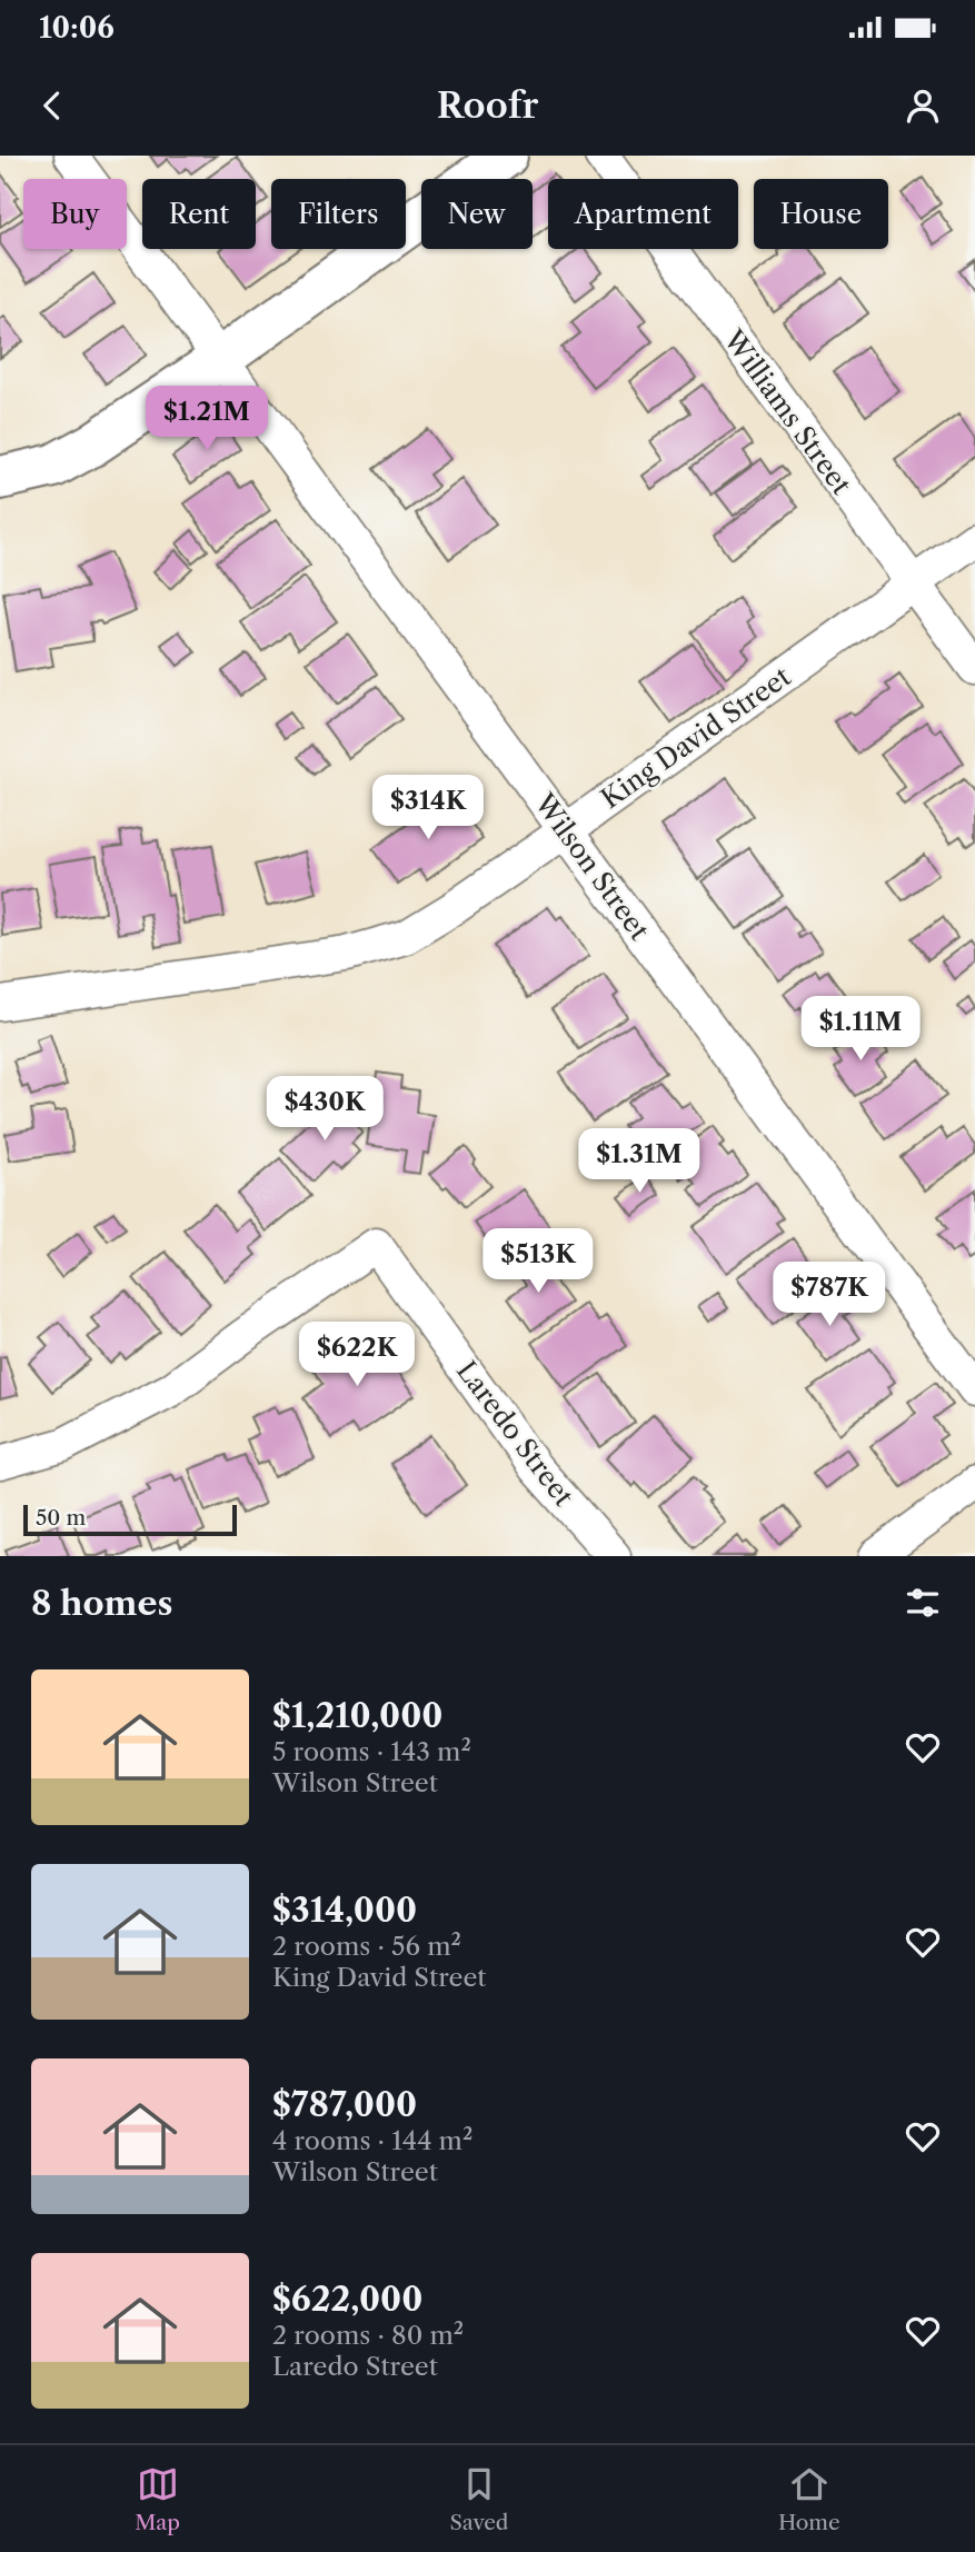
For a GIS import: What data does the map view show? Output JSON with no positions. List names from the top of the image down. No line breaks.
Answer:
{"streets":{"street":["Williams Street","King David Street","Wilson Street","Laredo Street"]},"crossings":[["Williams Street","King David Street"],["King David Street","Wilson Street"]],"scale_bar":"50 m","page":{"status":"10:06","header":"Roofr","chip":["Buy","Rent","Filters","New","Apartment","House"],"price":["$1.21M","$314K","$1.11M","$430K","$1.31M","$513K","$787K","$622K"],"scale":"50 m","heading":"8 homes","list":[{"name":"$1,210,000","note":"5 rooms · 143 m² · Wilson Street"},{"name":"$314,000","note":"2 rooms · 56 m² · King David Street"},{"name":"$787,000","note":"4 rooms · 144 m² · Wilson Street"},{"name":"$622,000","note":"2 rooms · 80 m² · Laredo Street"}],"tabs":["Map","Saved","Home"]}}
